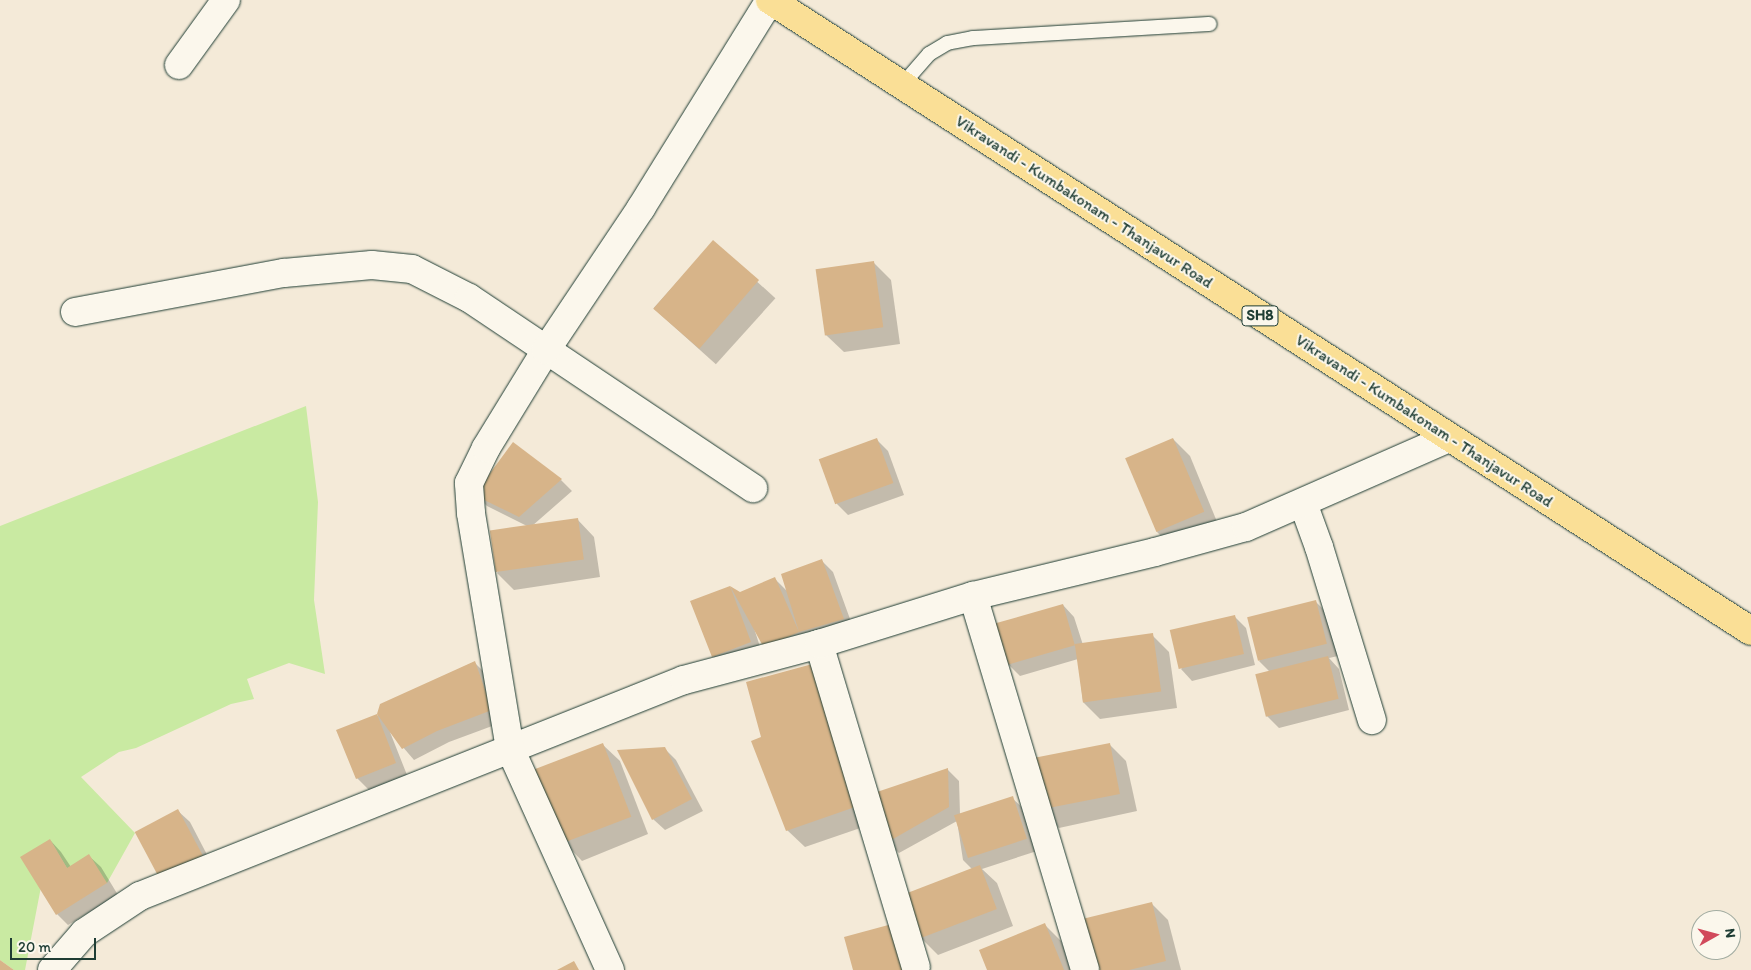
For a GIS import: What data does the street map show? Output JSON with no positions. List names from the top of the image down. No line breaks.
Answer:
{"streets":{"main road":["Vikravandi - Kumbakonam - Thanjavur Road","SH8"]},"scale_bar":"20 m","north":"right"}
